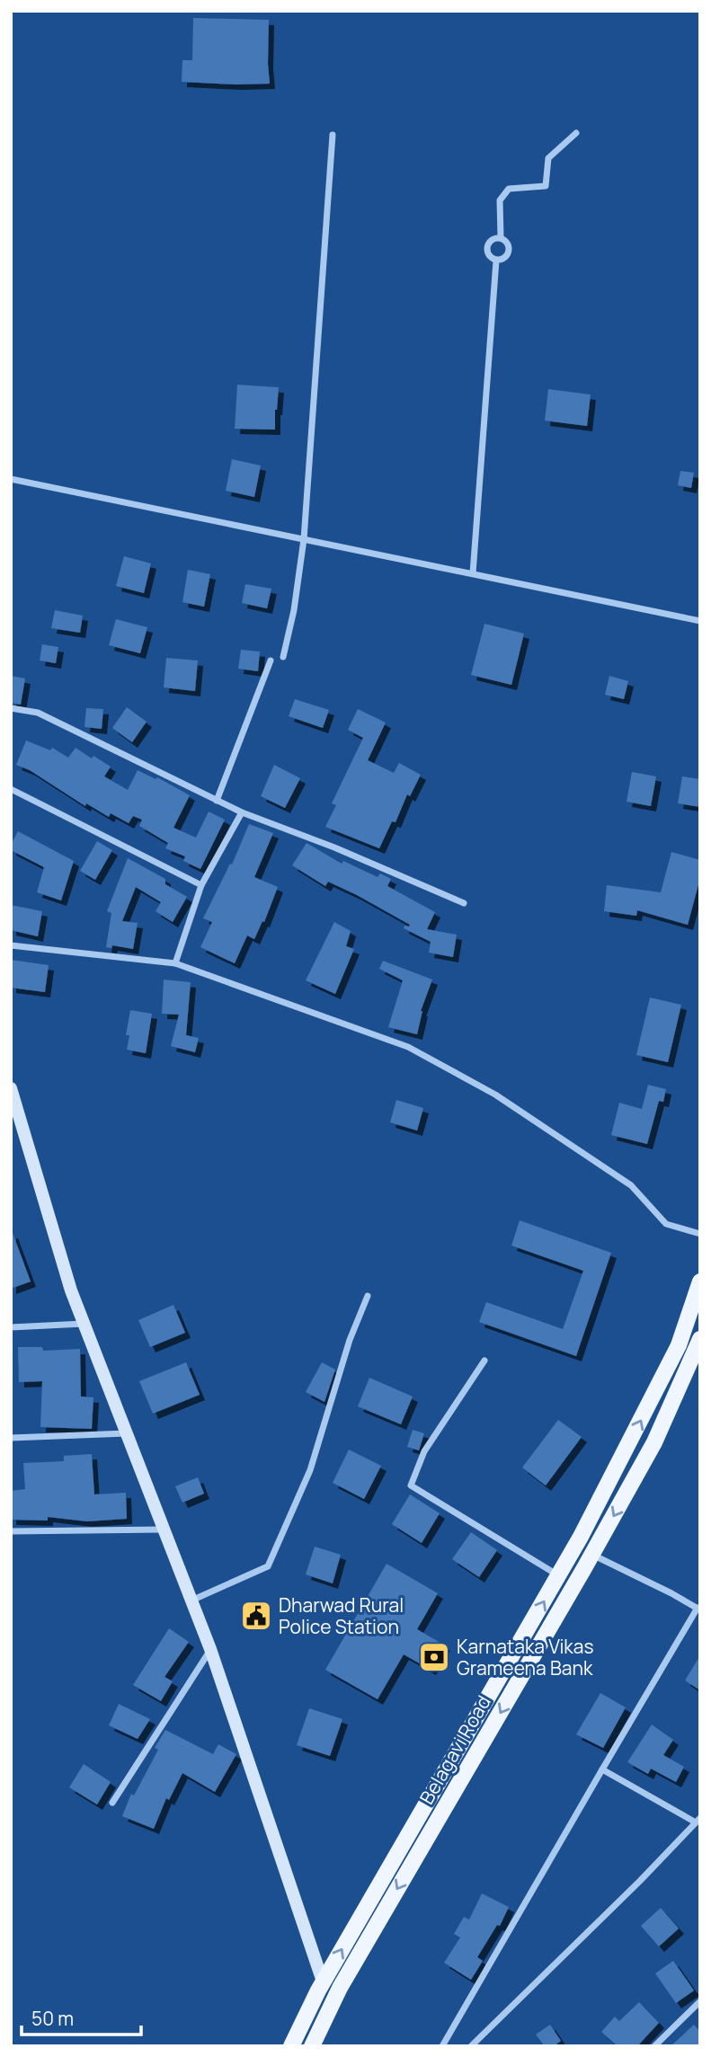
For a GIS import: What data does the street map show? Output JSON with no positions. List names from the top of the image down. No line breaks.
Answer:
{"streets":{"main road":["Belagavi Road"]},"places":{"public building":["Dharwad Rural Police Station"],"bank":["Karnataka Vikas Grameena Bank"]},"scale_bar":"50 m"}
